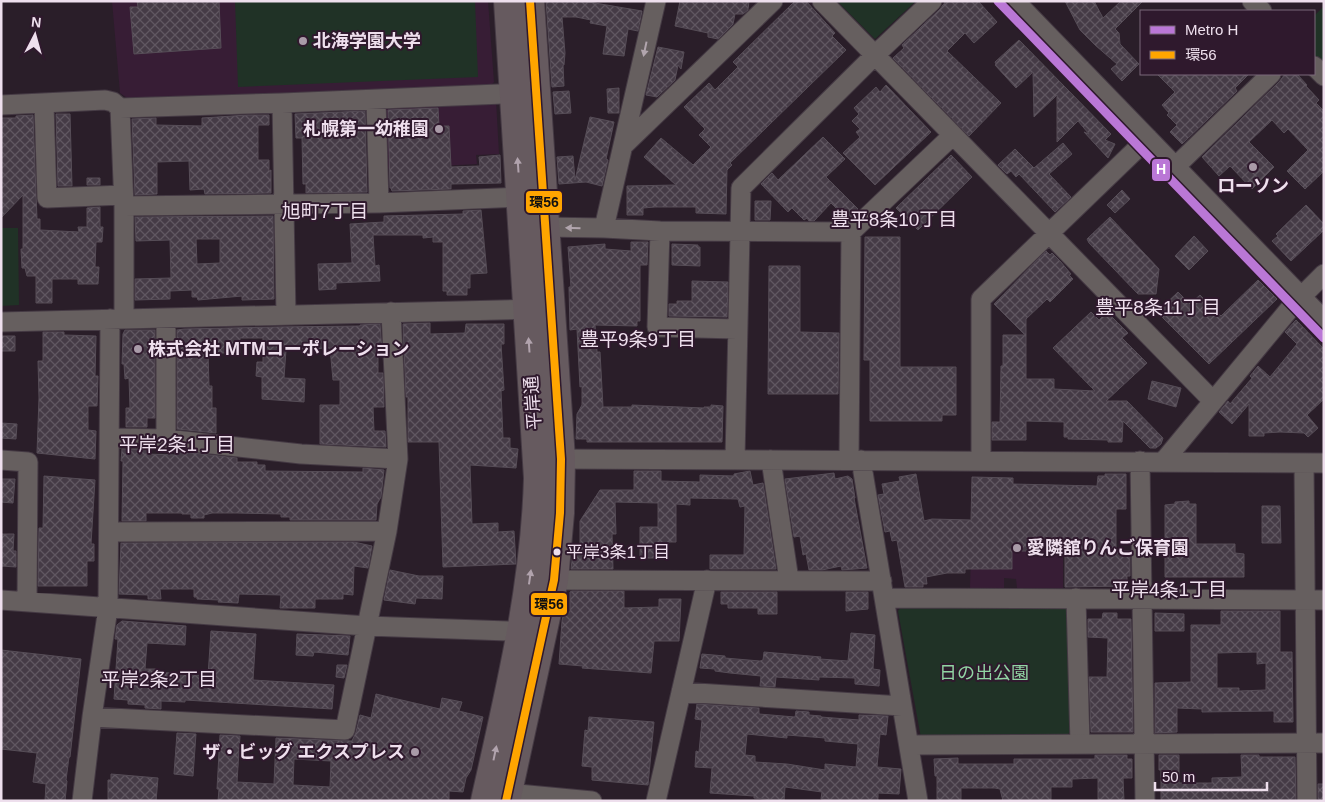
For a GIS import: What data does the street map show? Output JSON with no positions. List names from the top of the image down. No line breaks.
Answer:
{"streets":{"highway":["平岸通"]},"districts":["旭町7丁目","豊平8条10丁目","豊平8条11丁目","豊平9条9丁目","平岸2条1丁目","平岸4条1丁目","平岸2条2丁目"],"parks":["日の出公園"],"places":["北海学園大学","札幌第一幼稚園","ローソン","株式会社 MTMコーポレーション","愛隣舘りんご保育園","平岸3条1丁目","ザ・ビッグ エクスプレス"],"lines":["metro line H","transit line 環56"],"legend":["Metro H","環56"],"scale_bar":"50 m","north":"top"}
